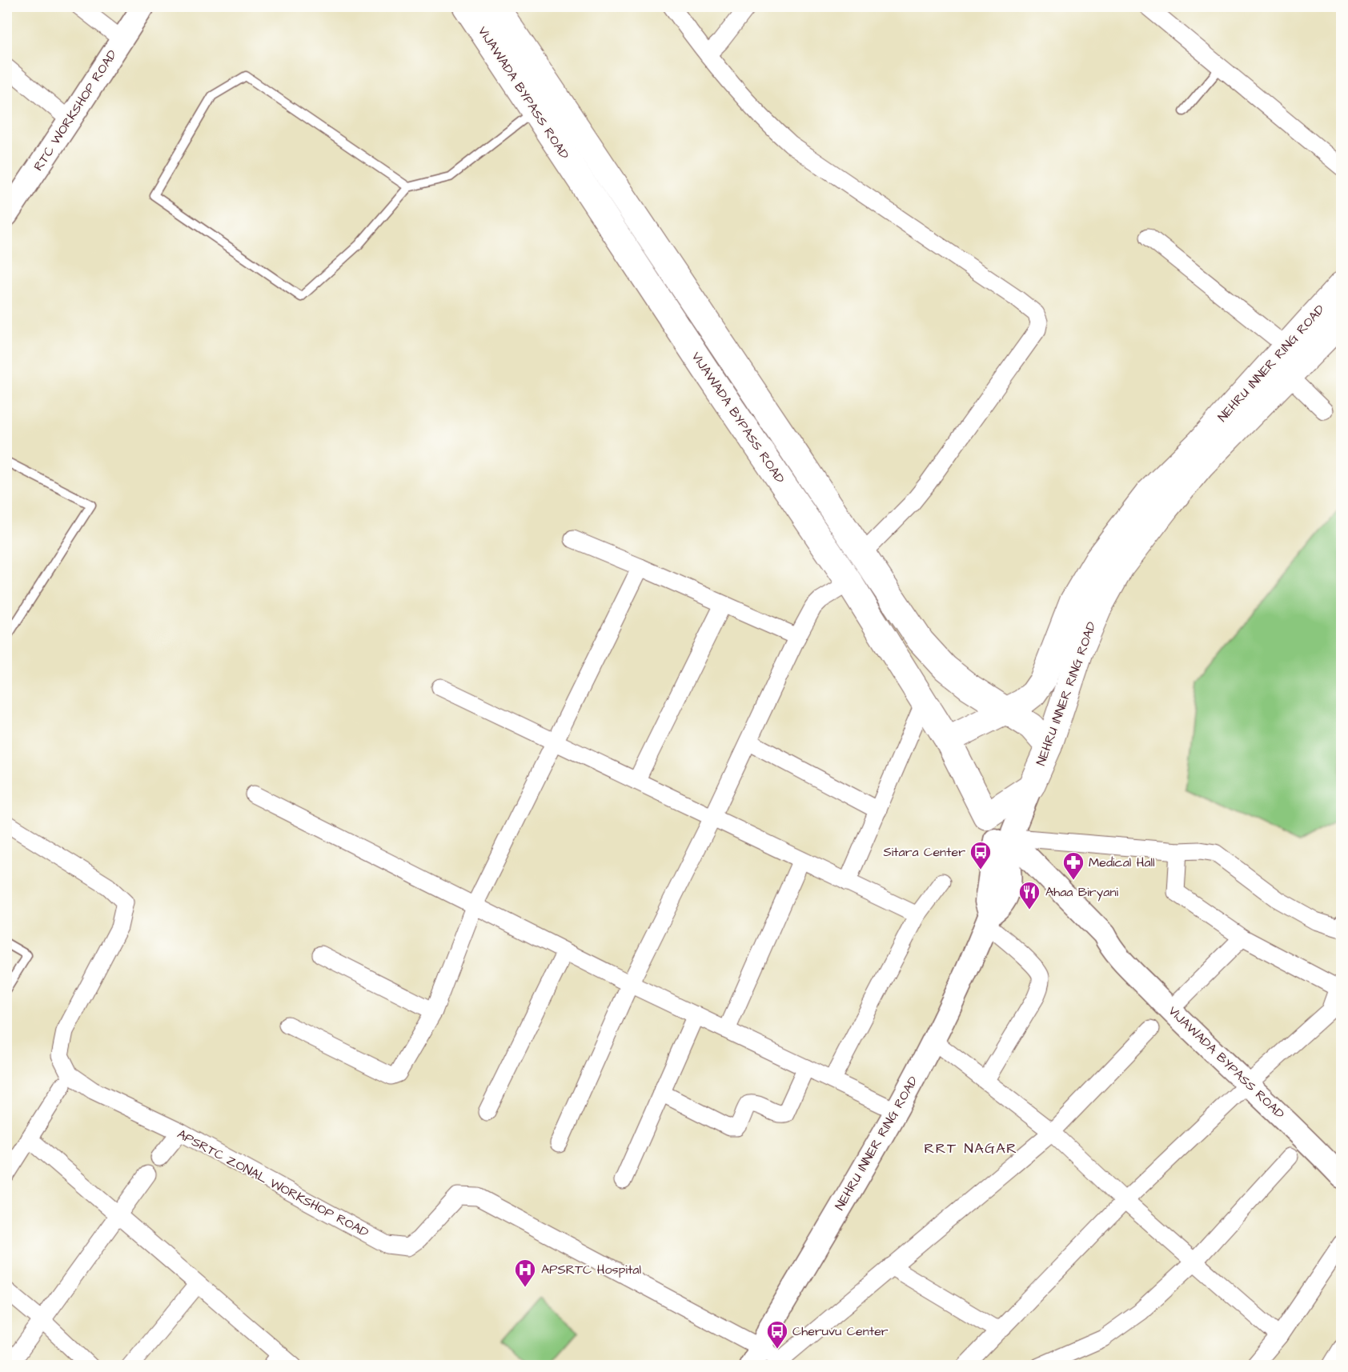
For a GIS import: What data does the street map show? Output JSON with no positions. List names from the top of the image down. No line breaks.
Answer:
{"streets":{"main road":["VIJAWADA BYPASS ROAD","NEHRU INNER RING ROAD"],"street":["RTC WORKSHOP ROAD","APSRTC ZONAL WORKSHOP ROAD"]},"crossings":[["VIJAWADA BYPASS ROAD","NEHRU INNER RING ROAD"],["NEHRU INNER RING ROAD","APSRTC ZONAL WORKSHOP ROAD"]],"districts":["RRT NAGAR"],"places":{"bus stop":["Sitara Center","Cheruvu Center"],"pharmacy":["Medical Hall"],"restaurant":["Ahaa Biryani"],"hospital":["APSRTC Hospital"]}}
